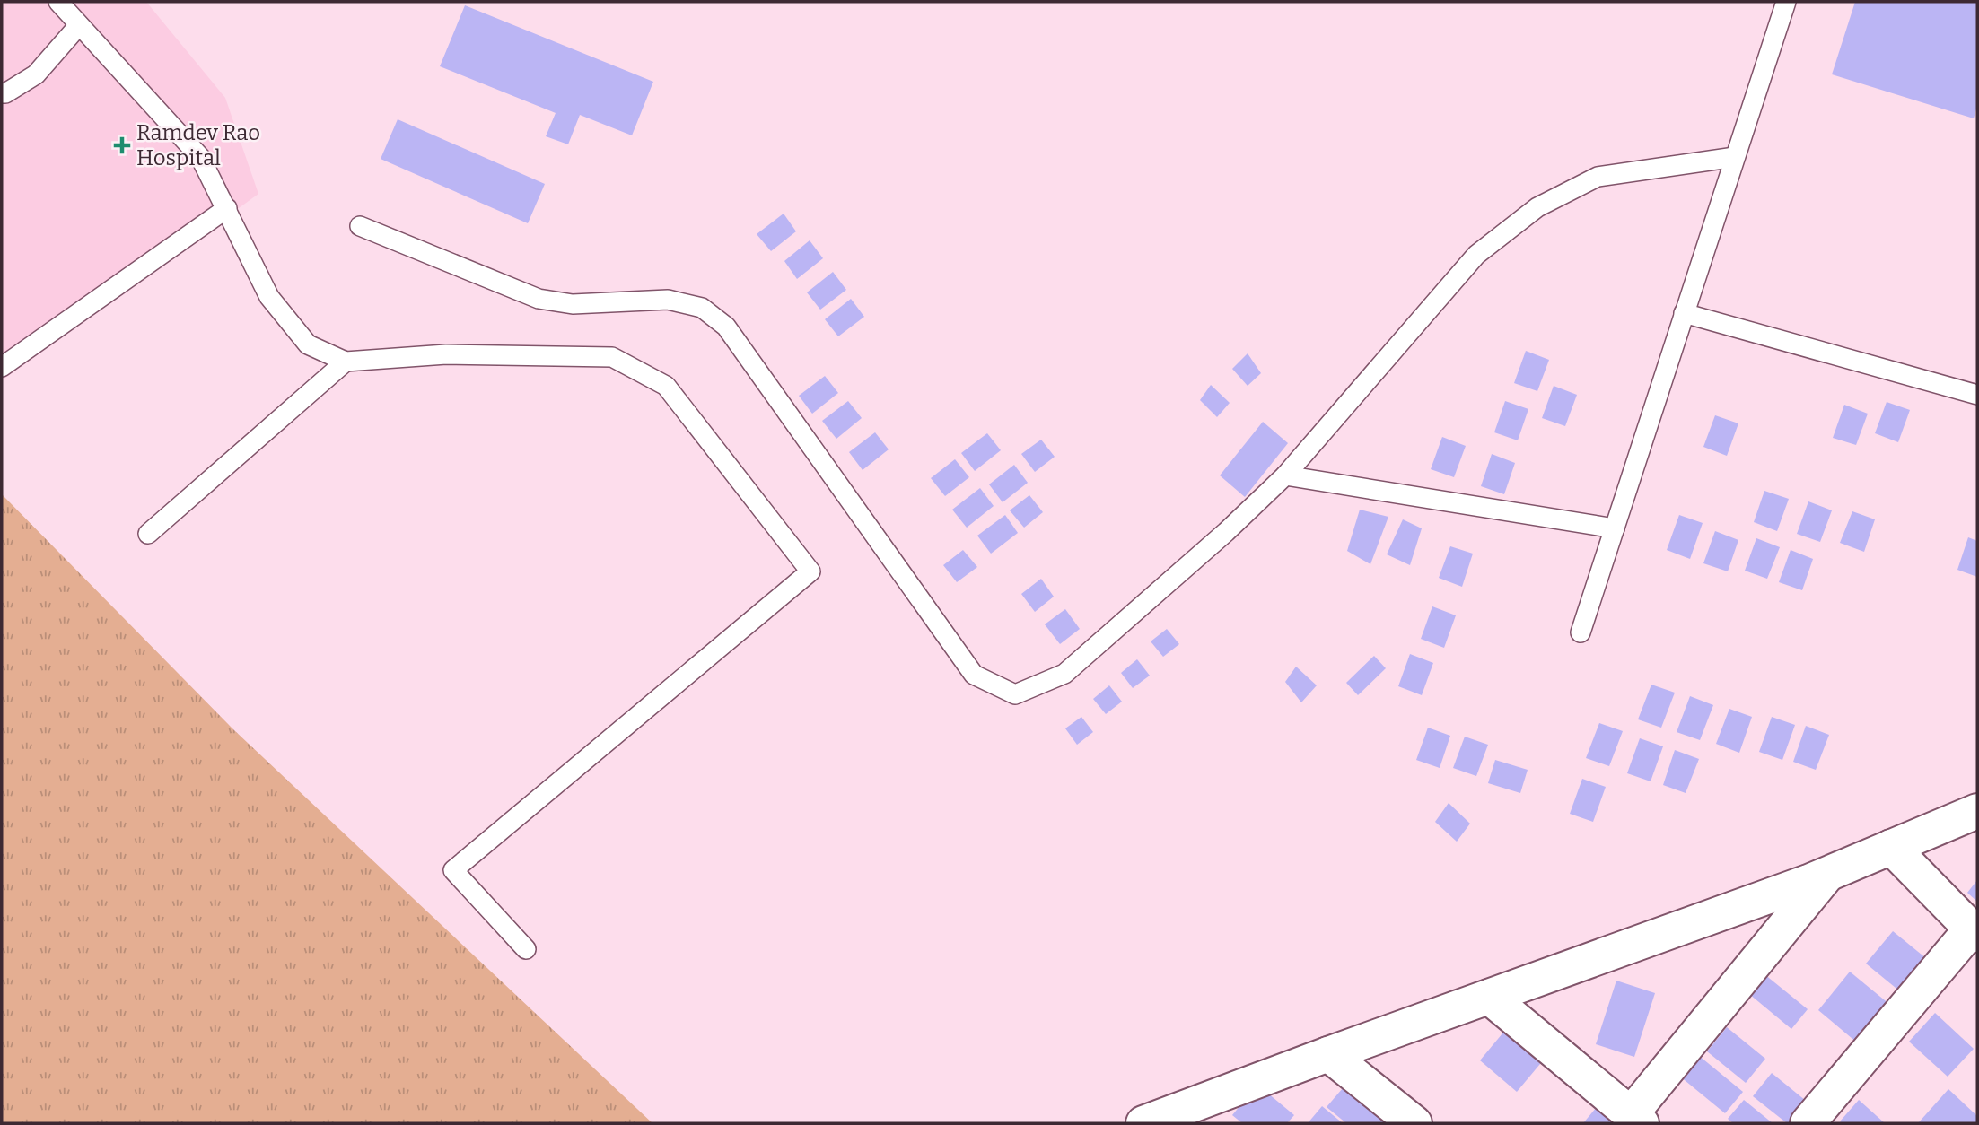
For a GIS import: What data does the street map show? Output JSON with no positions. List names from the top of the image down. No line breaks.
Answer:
{"places":{"health":["Ramdev Rao Hospital"]}}
